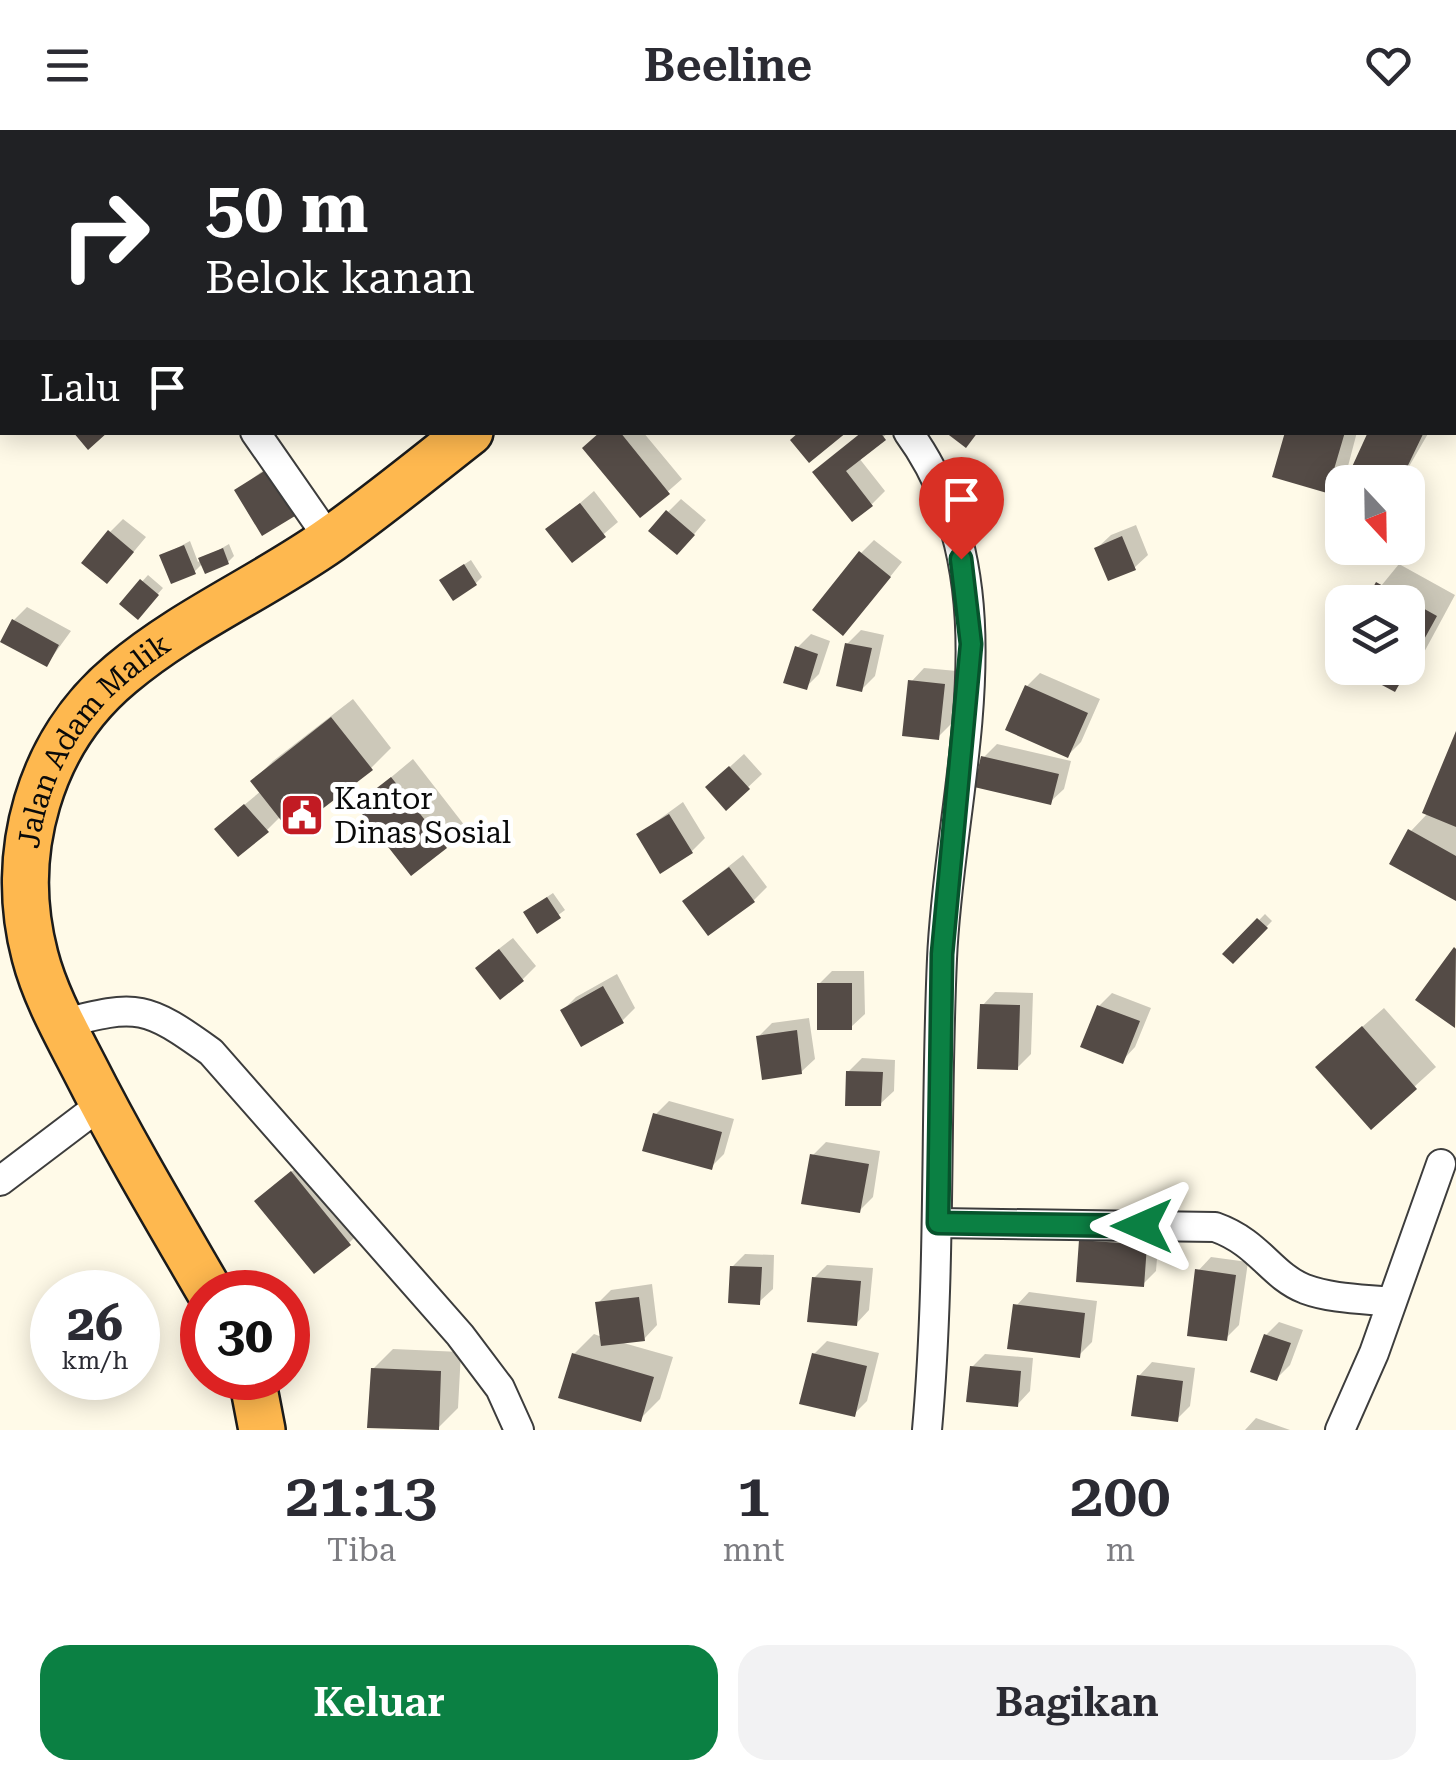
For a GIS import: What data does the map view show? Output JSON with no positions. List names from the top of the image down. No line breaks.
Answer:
{"streets":{"highway":["Jalan Adam Malik"]},"places":{"public building":["Kantor Dinas Sosial"]},"north":"bottom","page":{"header":"Beeline","turn":["50 m","Belok kanan"],"then":"Lalu","speed":"26 km/h","limit":"30","eta":["21:13","Tiba","1","mnt","200","m"],"buttons":["Keluar","Bagikan"]}}
